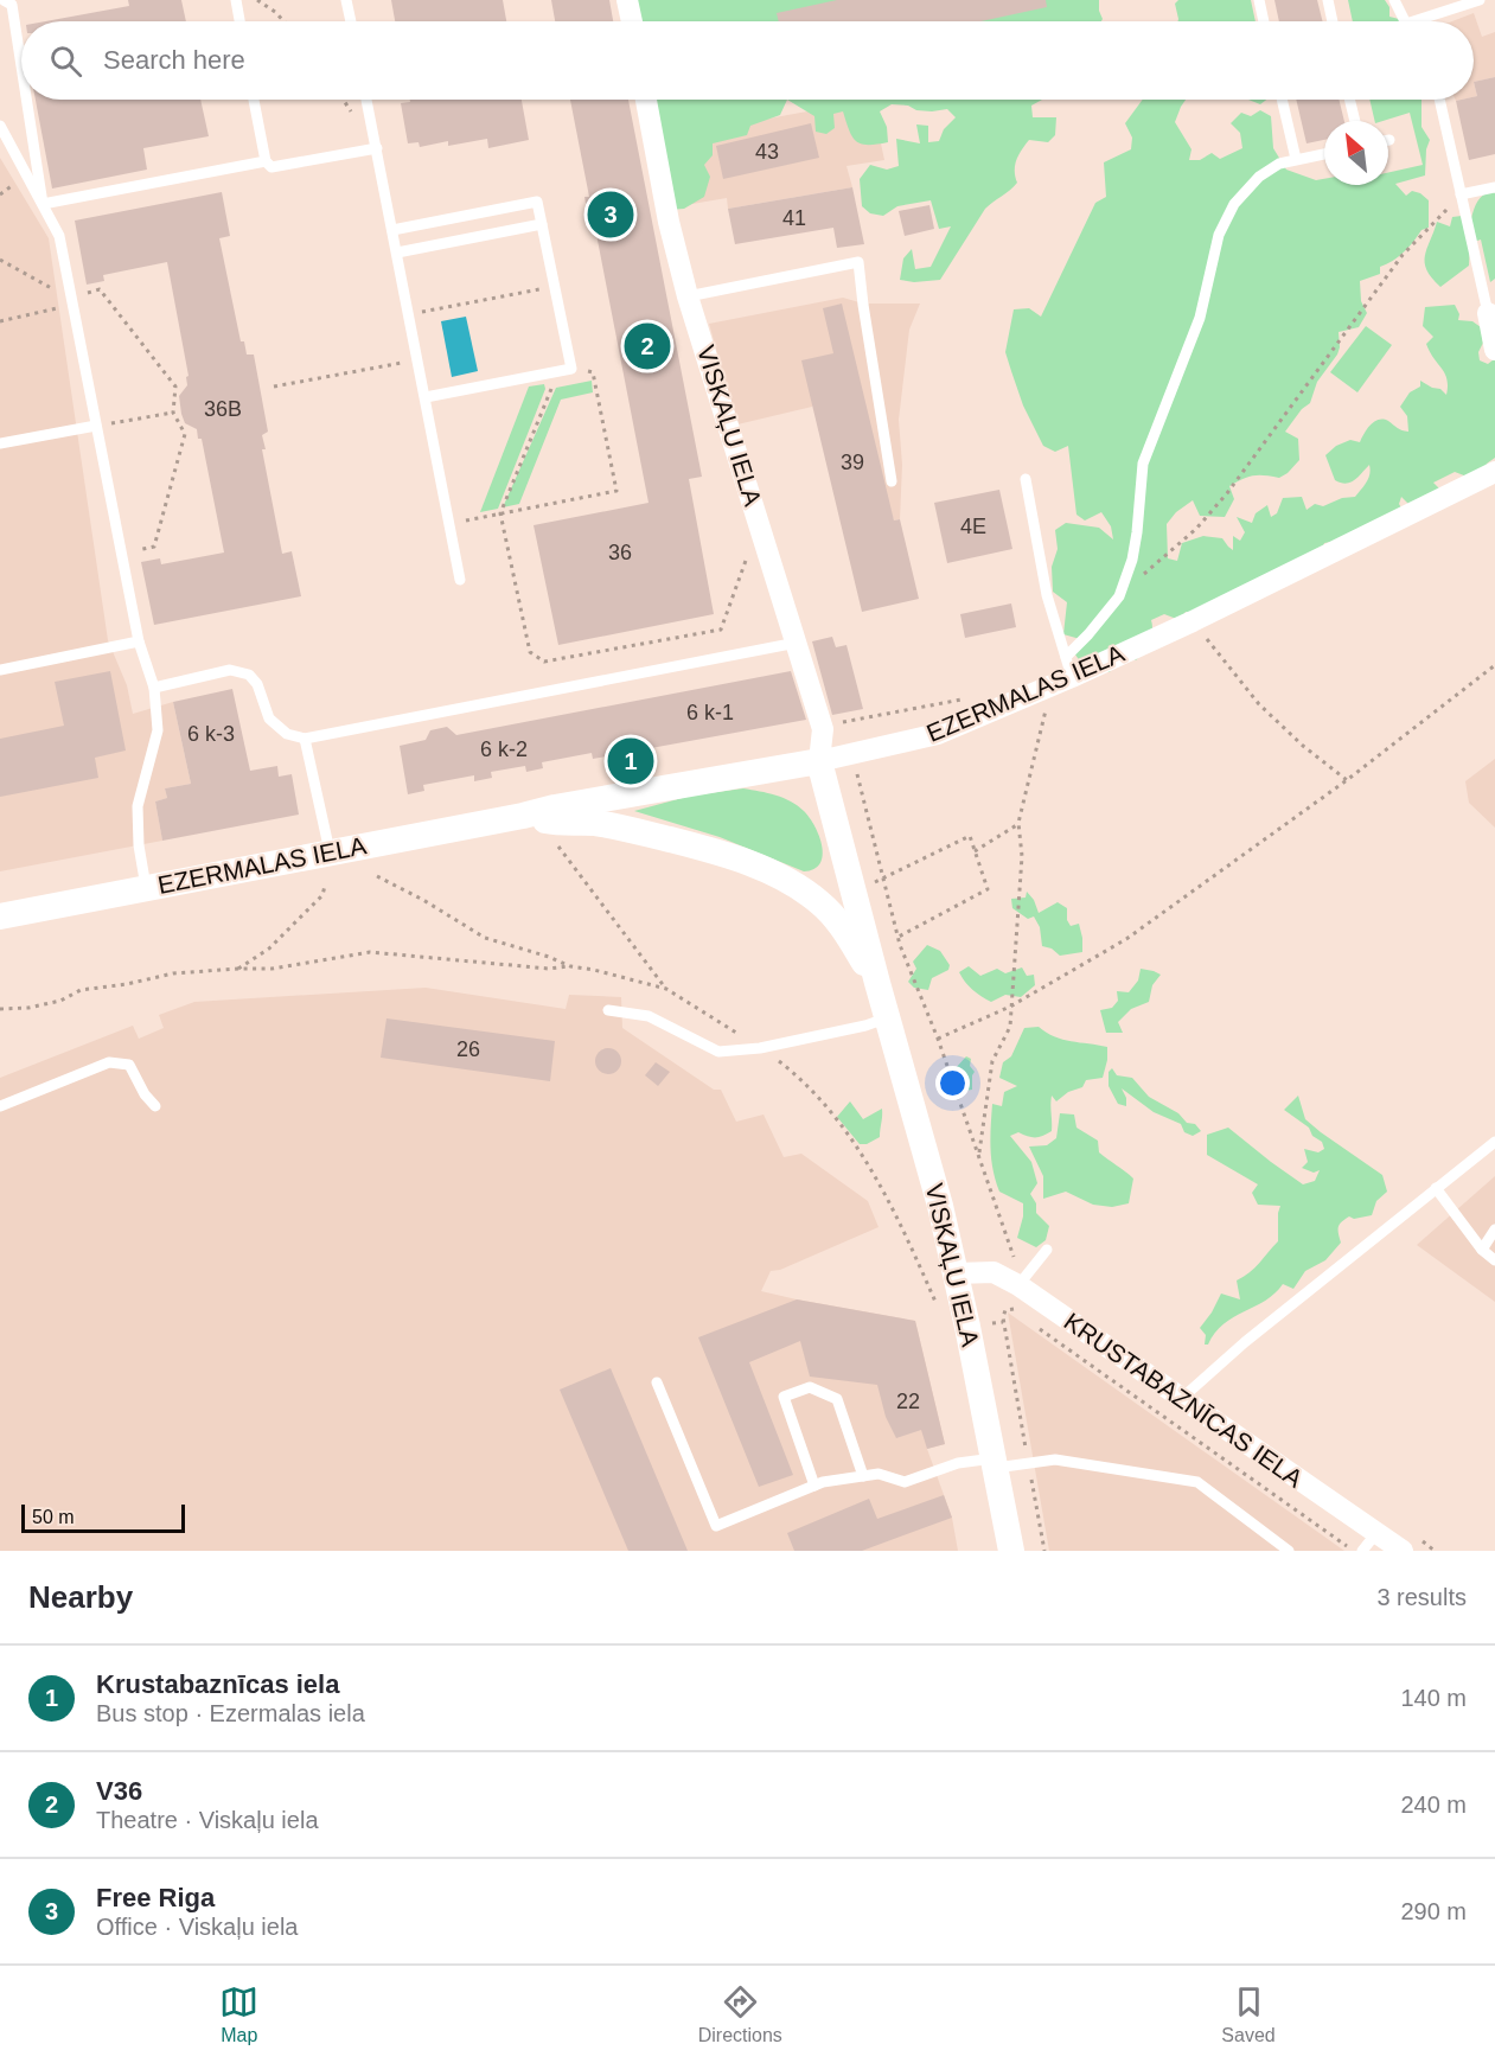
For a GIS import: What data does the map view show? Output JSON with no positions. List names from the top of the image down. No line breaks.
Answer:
{"streets":{"street":["VISKAĻU IELA","EZERMALAS IELA","KRUSTABAZNĪCAS IELA"]},"crossings":[["VISKAĻU IELA","EZERMALAS IELA"],["VISKAĻU IELA","KRUSTABAZNĪCAS IELA"]],"house_numbers":["43","41","36B","39","4E","36","6 k-1","6 k-3","6 k-2","26","22"],"scale_bar":"50 m","north":"top left","page":{"search":"Search here","pins":["3","2","1"],"scale":"50 m","heading":["Nearby","3 results"],"list":[{"mark":"1","name":"Krustabaznīcas iela","note":"Bus stop · Ezermalas iela","value":"140 m"},{"mark":"2","name":"V36","note":"Theatre · Viskaļu iela","value":"240 m"},{"mark":"3","name":"Free Riga","note":"Office · Viskaļu iela","value":"290 m"}],"nav":["Map","Directions","Saved"]}}
